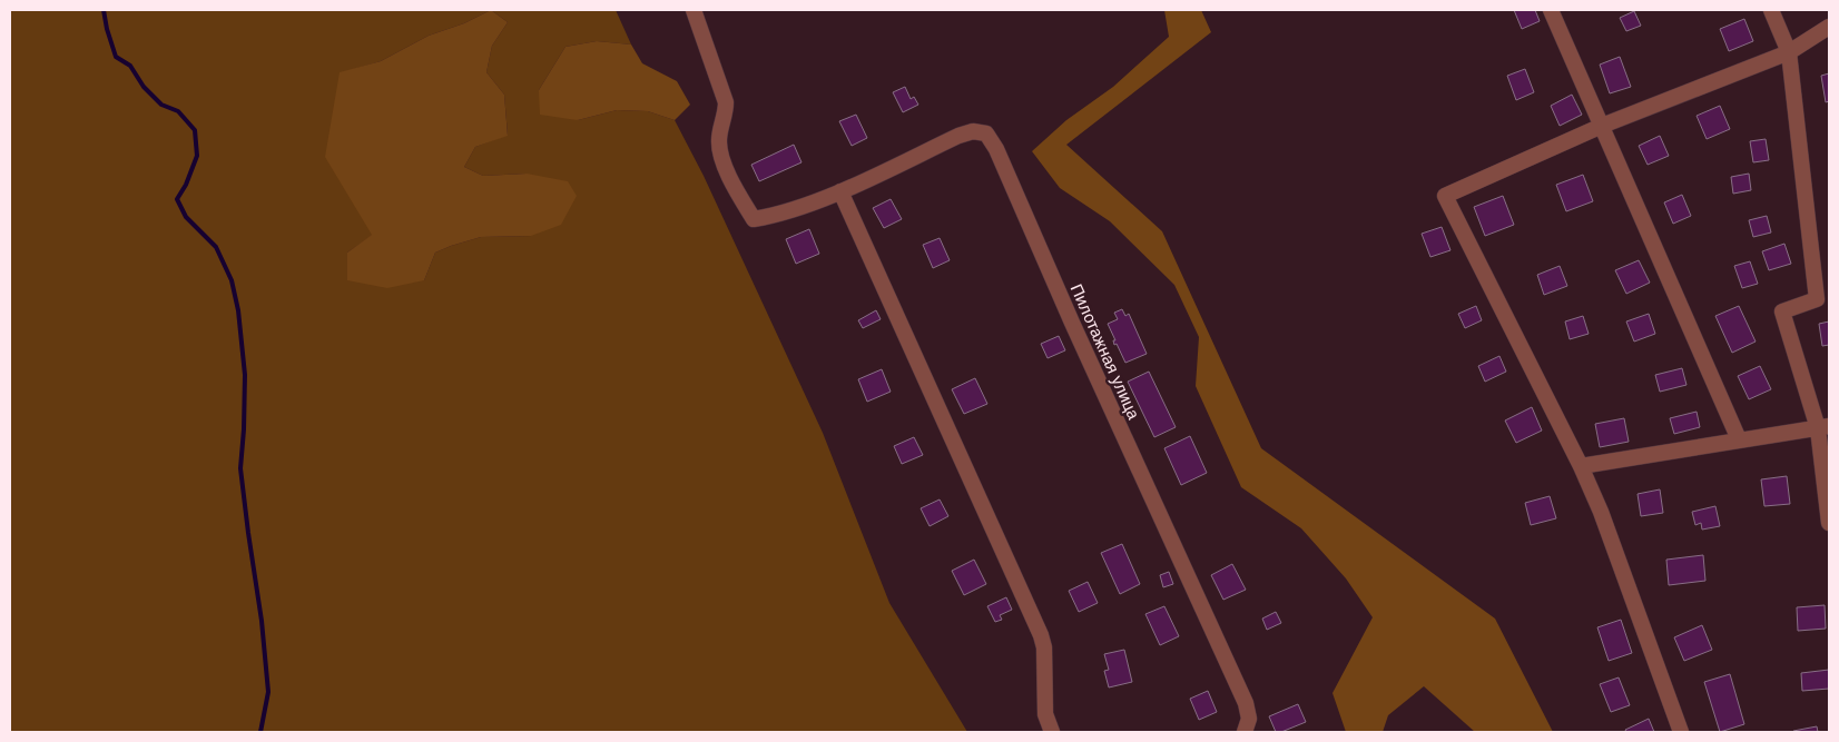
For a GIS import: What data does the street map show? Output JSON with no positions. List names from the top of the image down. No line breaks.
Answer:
{"streets":{"street":["Пилотажная улица"]}}
